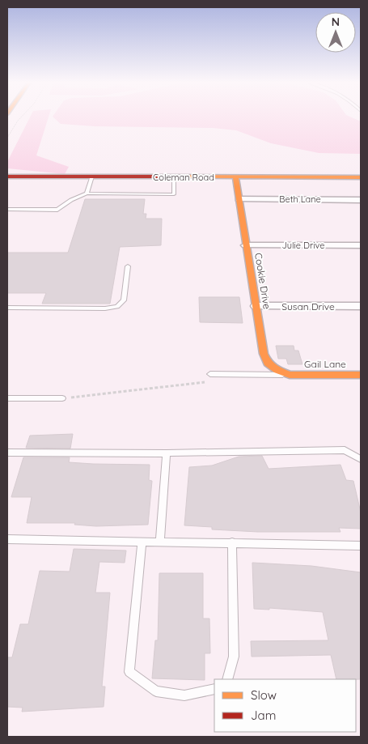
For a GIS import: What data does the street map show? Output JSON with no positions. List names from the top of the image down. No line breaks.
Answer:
{"streets":{"street":["Coleman Road","Beth Lane","Julie Drive","Cookie Drive","Susan Drive","Gail Lane"]},"crossings":[["Coleman Road","Cookie Drive"],["Beth Lane","Cookie Drive"],["Julie Drive","Cookie Drive"],["Cookie Drive","Susan Drive"],["Cookie Drive","Gail Lane"]],"legend":["Slow","Jam"],"north":"top"}
